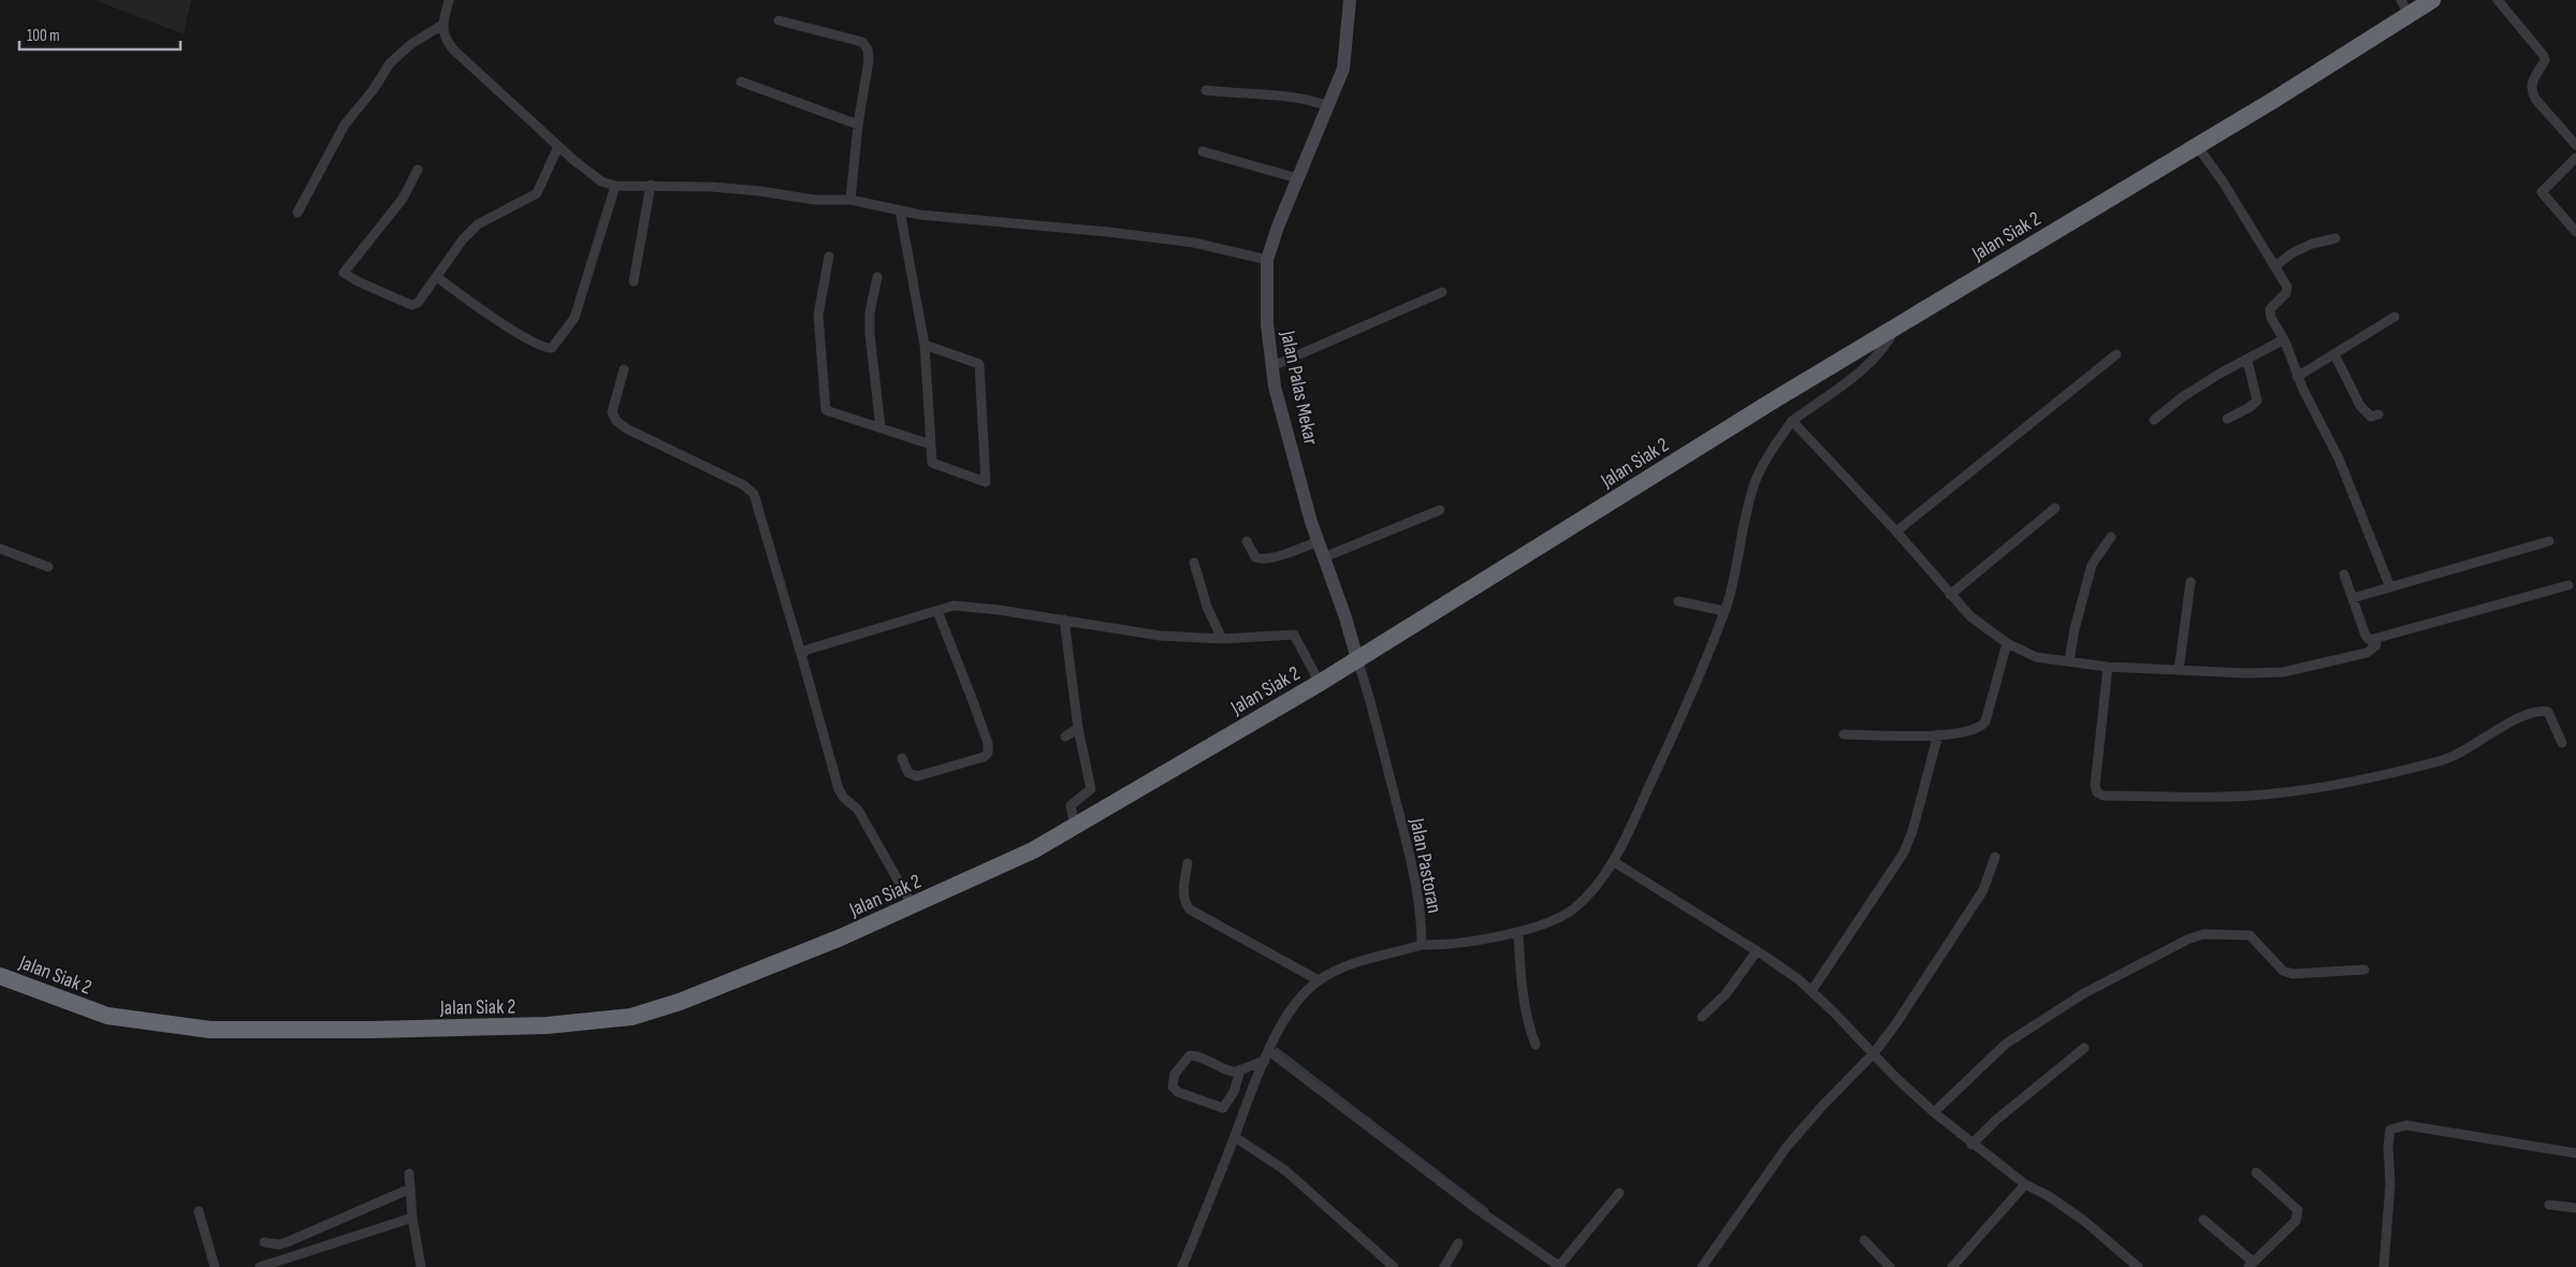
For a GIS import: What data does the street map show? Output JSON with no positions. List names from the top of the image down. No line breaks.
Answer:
{"streets":{"highway":["Jalan Siak 2"],"main road":["Jalan Palas Mekar"],"street":["Jalan Pastoran"]},"crossings":[["Jalan Siak 2","Jalan Palas Mekar"],["Jalan Siak 2","Jalan Pastoran"],["Jalan Palas Mekar","Jalan Pastoran"]],"scale_bar":"100 m"}
